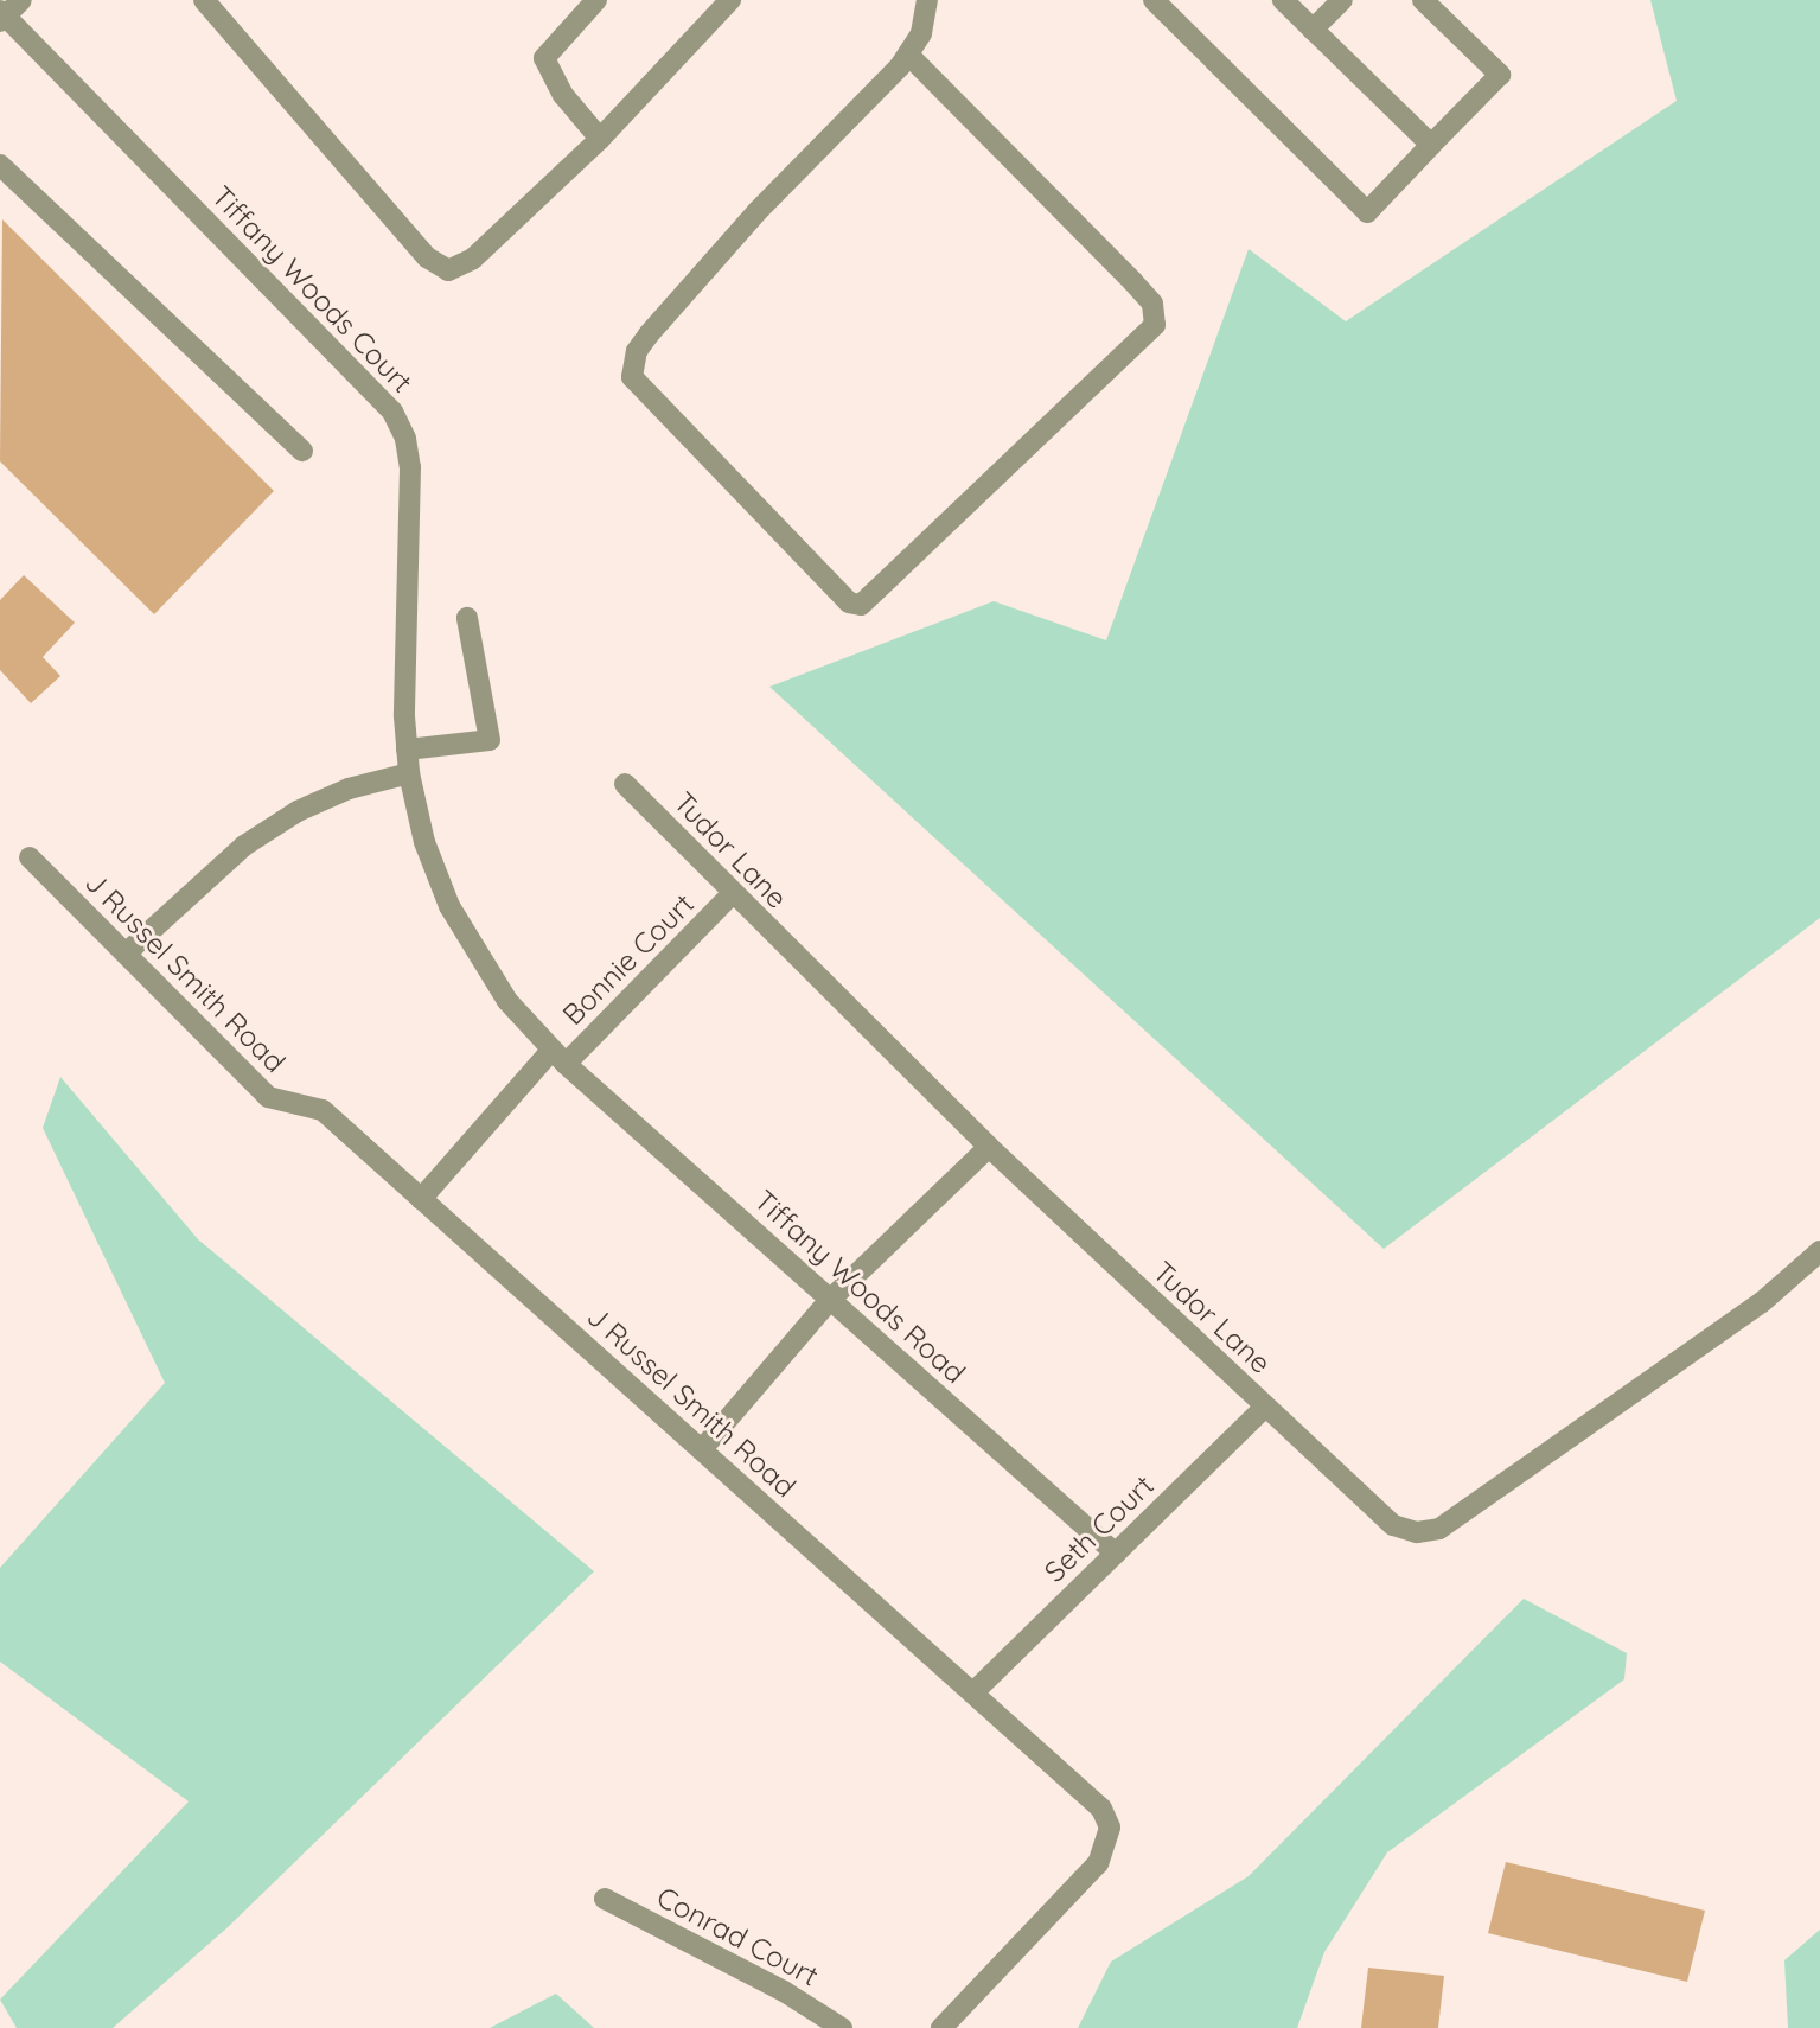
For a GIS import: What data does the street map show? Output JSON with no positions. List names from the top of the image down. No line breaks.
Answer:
{"streets":{"street":["Tiffany Woods Court","Tudor Lane","Bonnie Court","J Russel Smith Road","Tiffany Woods Road","Seth Court","Conrad Court"]},"crossings":[["Tiffany Woods Court","Tiffany Woods Road"],["Tudor Lane","Bonnie Court"],["Tudor Lane","Seth Court"],["Bonnie Court","J Russel Smith Road"],["Bonnie Court","Tiffany Woods Road"],["J Russel Smith Road","Seth Court"],["Tiffany Woods Road","Seth Court"]]}
